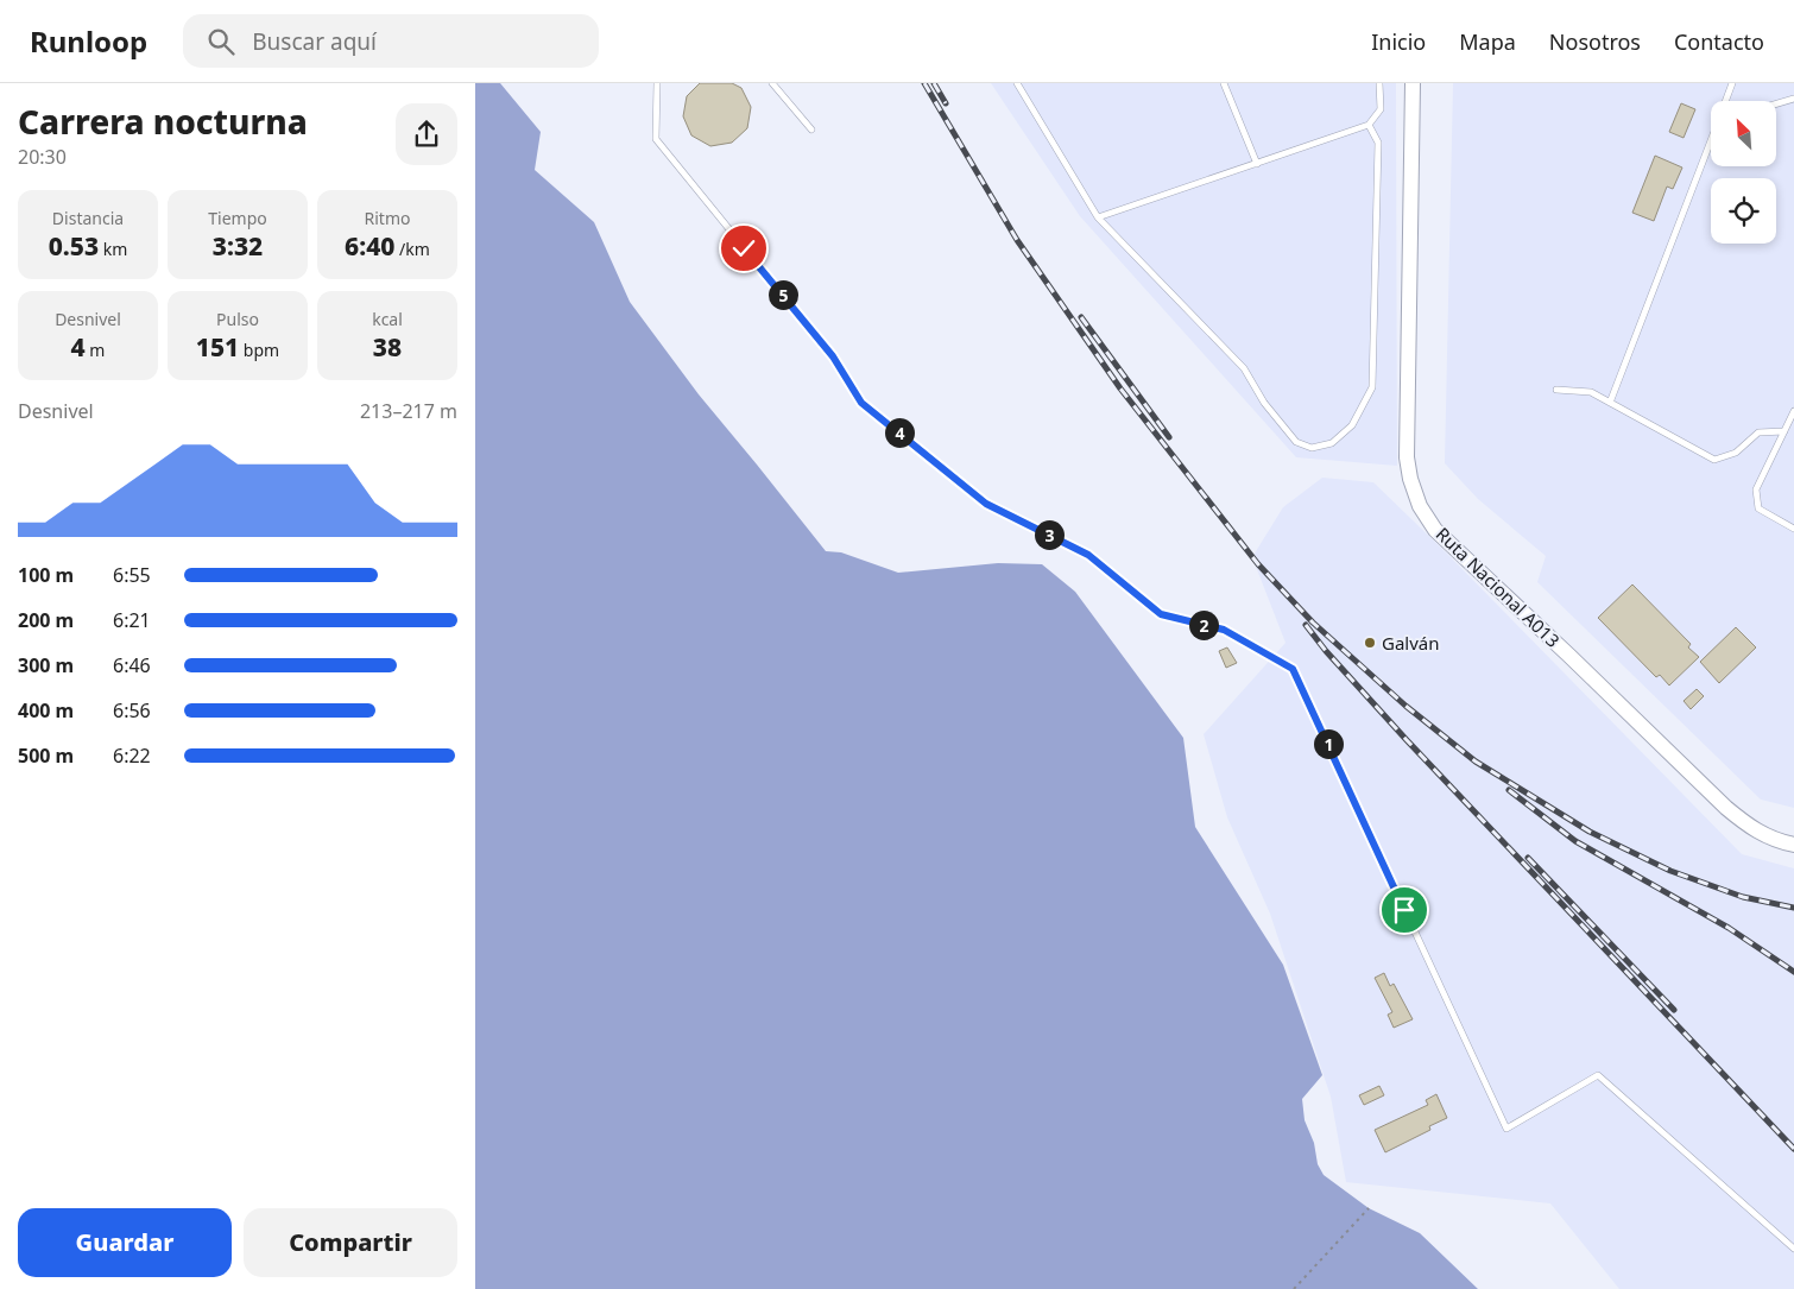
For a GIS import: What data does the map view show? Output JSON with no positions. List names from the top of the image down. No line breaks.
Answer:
{"streets":{"street":["Ruta Nacional A013"]},"places":["Galván"],"north":"top left","page":{"header":"Runloop","search":"Buscar aquí","nav":["Inicio","Mapa","Nosotros","Contacto"],"heading":["Carrera nocturna","20:30"],"stats":[["Distancia","0.53 km"],["Tiempo","3:32"],["Ritmo","6:40 /km"],["Desnivel","4 m"],["Pulso","151 bpm"],["kcal","38"]],"pins":["5","4","3","2","1"],"chart":["Desnivel","213–217 m"],"list":[{"name":"100 m","note":"6:55"},{"name":"200 m","note":"6:21"},{"name":"300 m","note":"6:46"},{"name":"400 m","note":"6:56"},{"name":"500 m","note":"6:22"}],"buttons":["Guardar","Compartir"]}}
